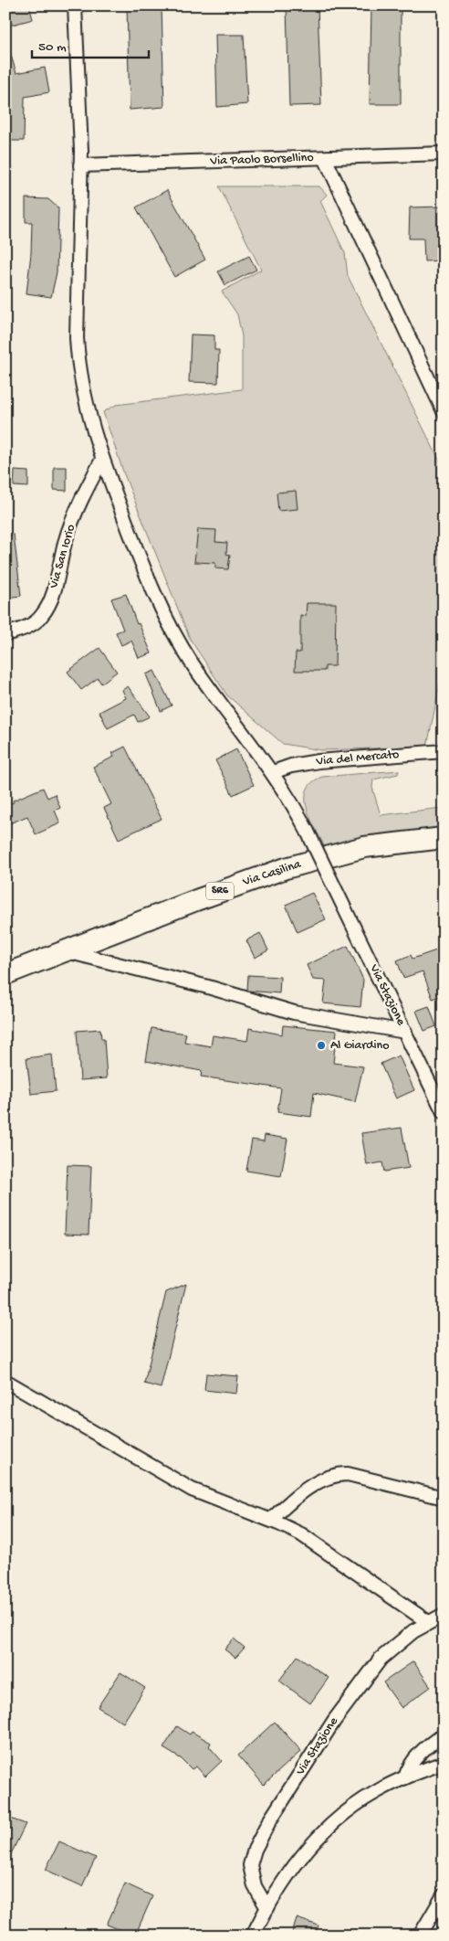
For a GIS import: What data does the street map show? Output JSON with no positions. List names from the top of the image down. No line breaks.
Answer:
{"streets":{"main road":["Via Casilina","SR6"],"street":["Via Paolo Borsellino","Via San Iorio","Via del Mercato","Via Stazione"]},"crossings":[["Via Paolo Borsellino","Via Stazione"],["Via San Iorio","Via Stazione"],["Via del Mercato","Via Stazione"]],"places":["Al Giardino"],"scale_bar":"50 m"}
